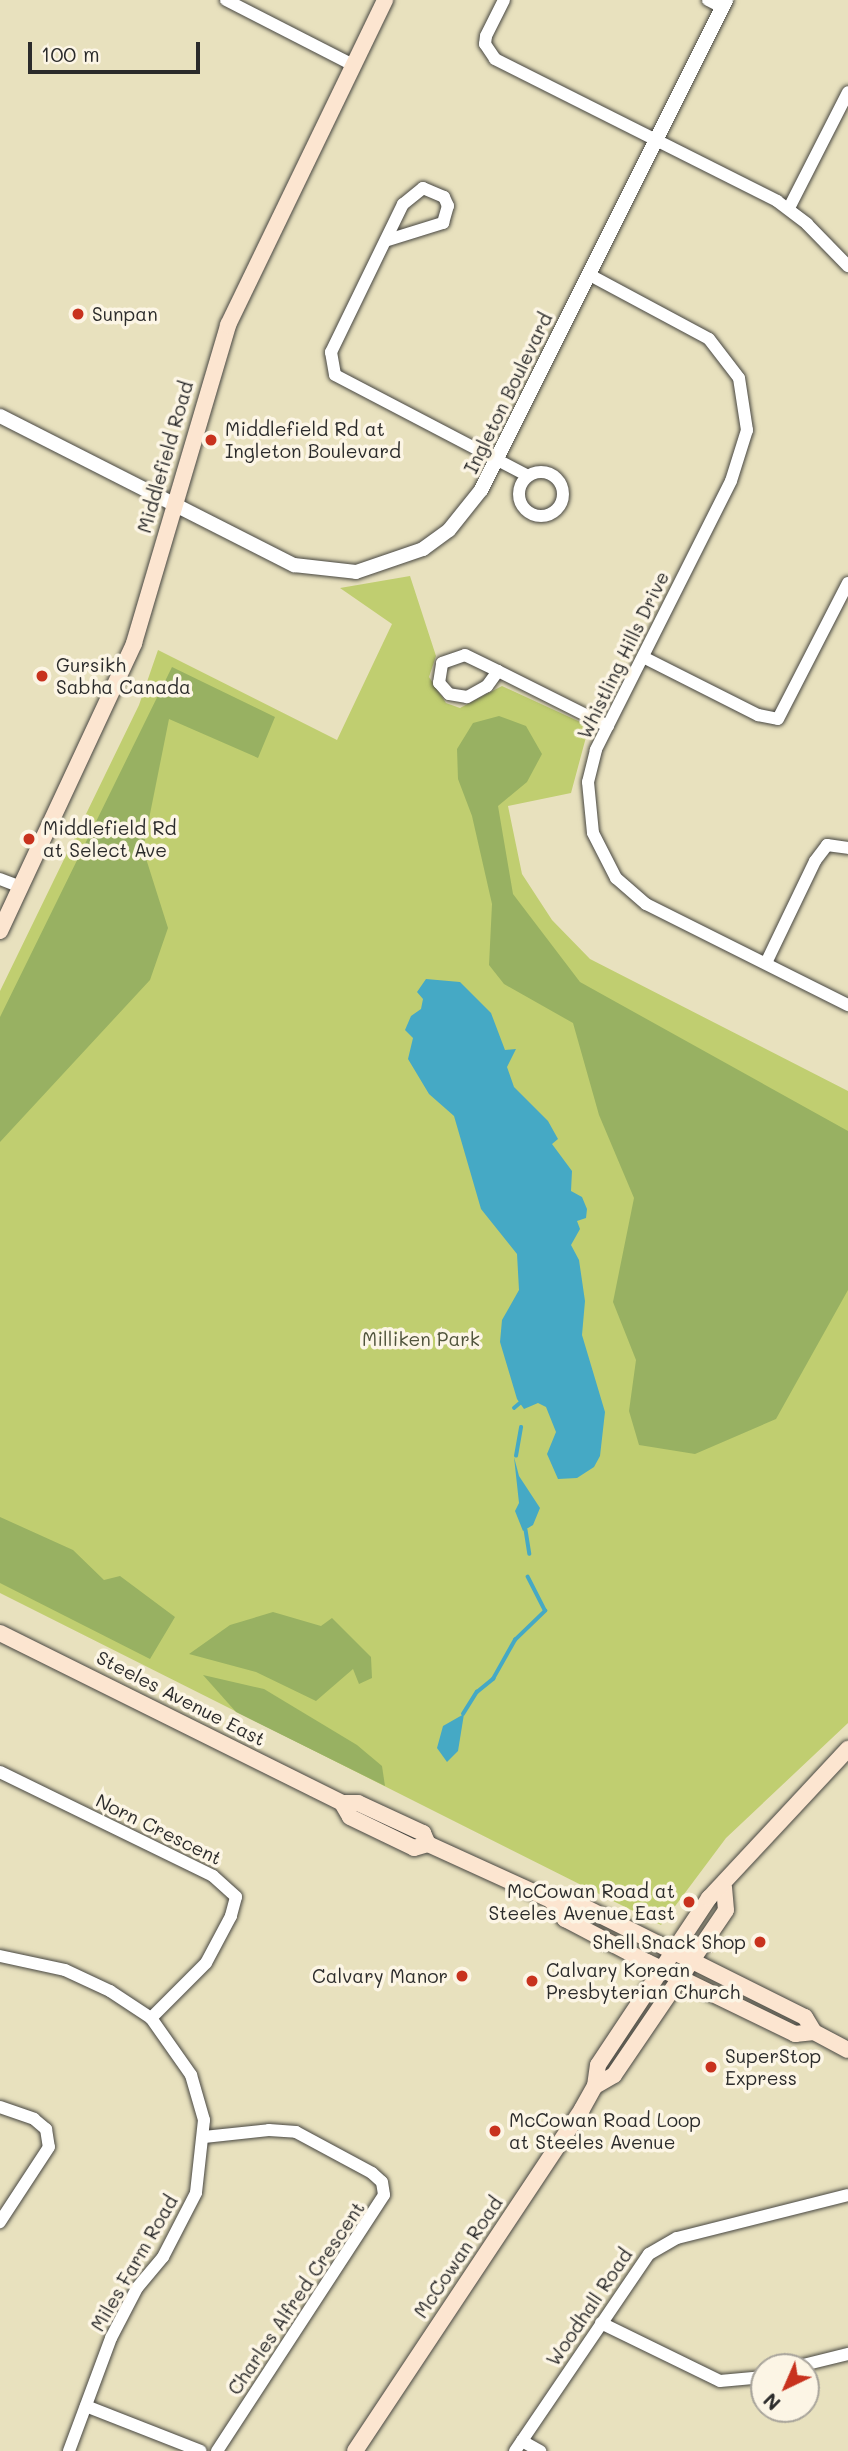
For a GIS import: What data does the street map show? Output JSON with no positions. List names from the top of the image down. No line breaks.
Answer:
{"streets":{"main road":["Middlefield Road","Steeles Avenue East","McCowan Road"],"street":["Ingleton Boulevard","Whistling Hills Drive","Norn Crescent","Miles Farm Road","Charles Alfred Crescent","Woodhall Road"]},"crossings":[["Ingleton Boulevard","Middlefield Road"],["Ingleton Boulevard","Whistling Hills Drive"],["Steeles Avenue East","McCowan Road"],["Norn Crescent","Miles Farm Road"],["Miles Farm Road","Charles Alfred Crescent"]],"parks":["Milliken Park"],"places":["Sunpan","Middlefield Rd at Ingleton Boulevard","Gursikh Sabha Canada","Middlefield Rd at Select Ave","McCowan Road at Steeles Avenue East","Shell Snack Shop","Calvary Manor","Calvary Korean Presbyterian Church","SuperStop Express","McCowan Road Loop at Steeles Avenue"],"scale_bar":"100 m","north":"bottom left"}
